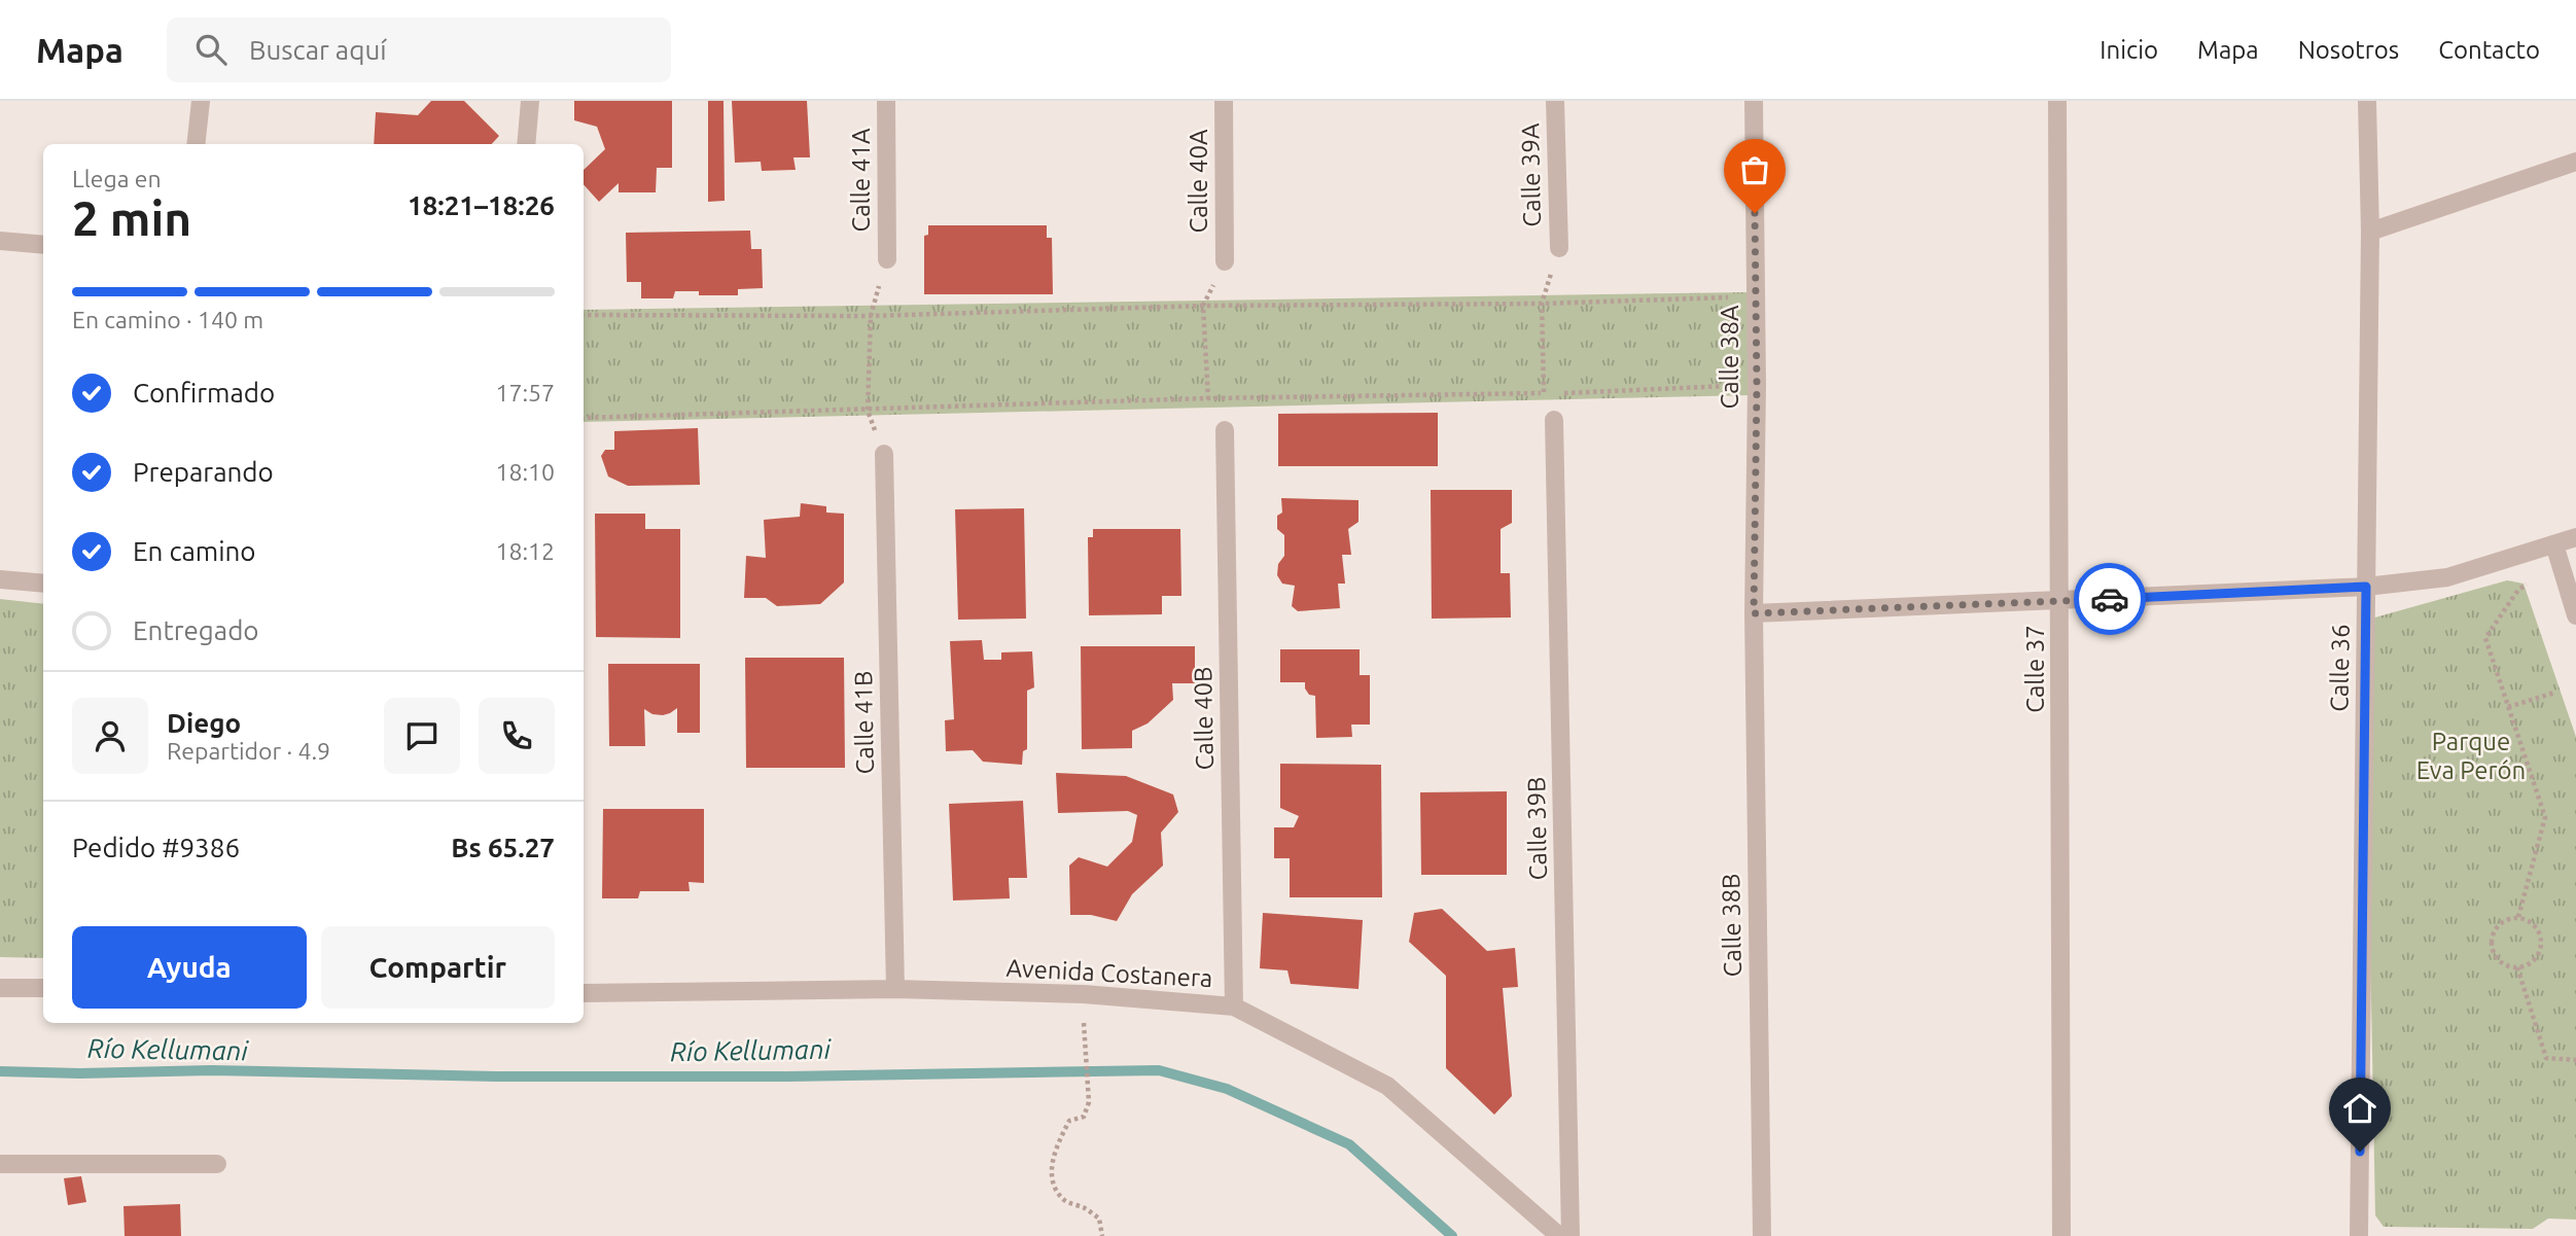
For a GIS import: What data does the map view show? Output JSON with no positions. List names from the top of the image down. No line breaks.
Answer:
{"streets":{"street":["Calle 39A","Calle 41A","Calle 40A","Calle 38A","Calle 36","Calle 37","Calle 40B","Calle 41B","Calle 39B","Calle 38B","Avenida Costanera"]},"crossings":[["Calle 38A","Calle 38B"],["Calle 40B","Avenida Costanera"],["Calle 41B","Avenida Costanera"]],"water":["Río Kellumani"],"parks":["Parque Eva Perón"],"page":{"header":"Mapa","search":"Buscar aquí","nav":["Inicio","Mapa","Nosotros","Contacto"],"heading":["2 min","Llega en","18:21–18:26"],"panel":["Diego","Repartidor · 4.9","Pedido #9386","Bs 65.27"],"bar":"En camino · 140 m","list":[["Confirmado","17:57"],["Preparando","18:10"],["En camino","18:12"],"Entregado"],"buttons":["Ayuda","Compartir"]}}
